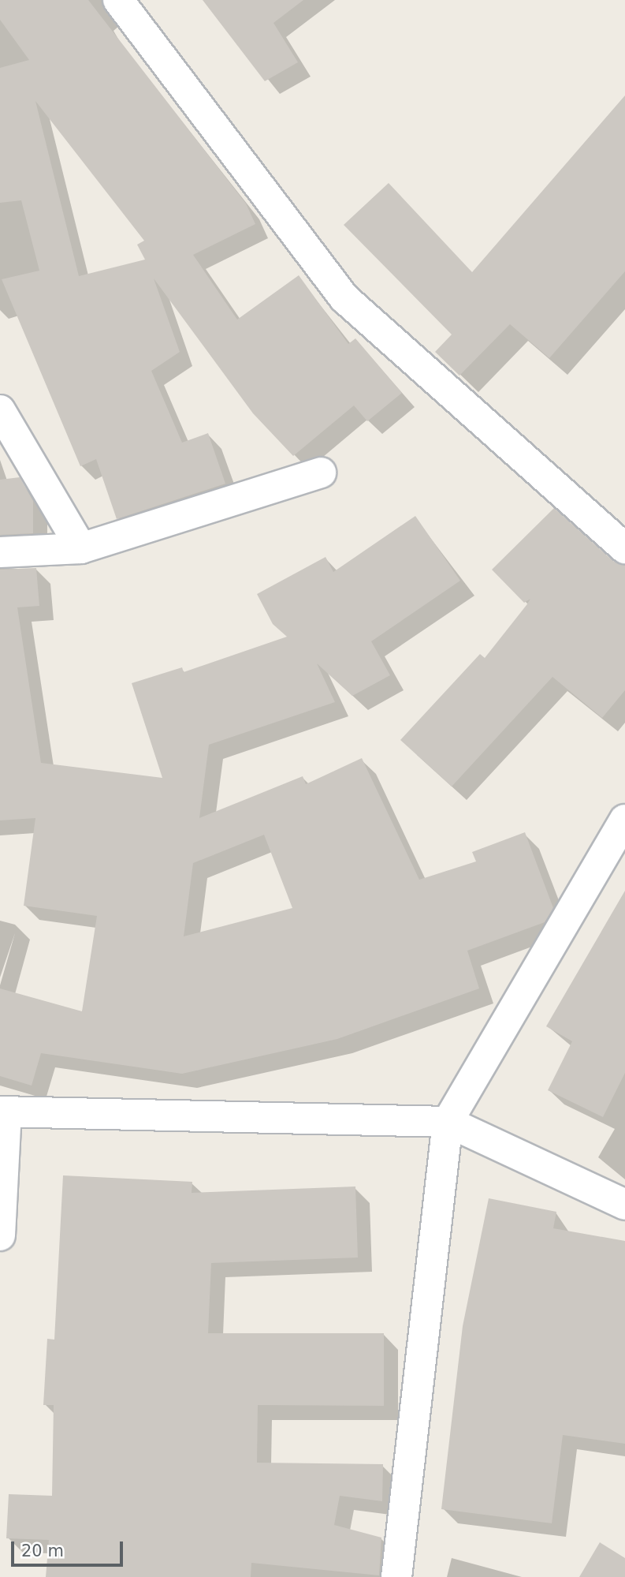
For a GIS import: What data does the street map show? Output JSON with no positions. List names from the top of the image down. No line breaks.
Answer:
{"scale_bar":"20 m"}
